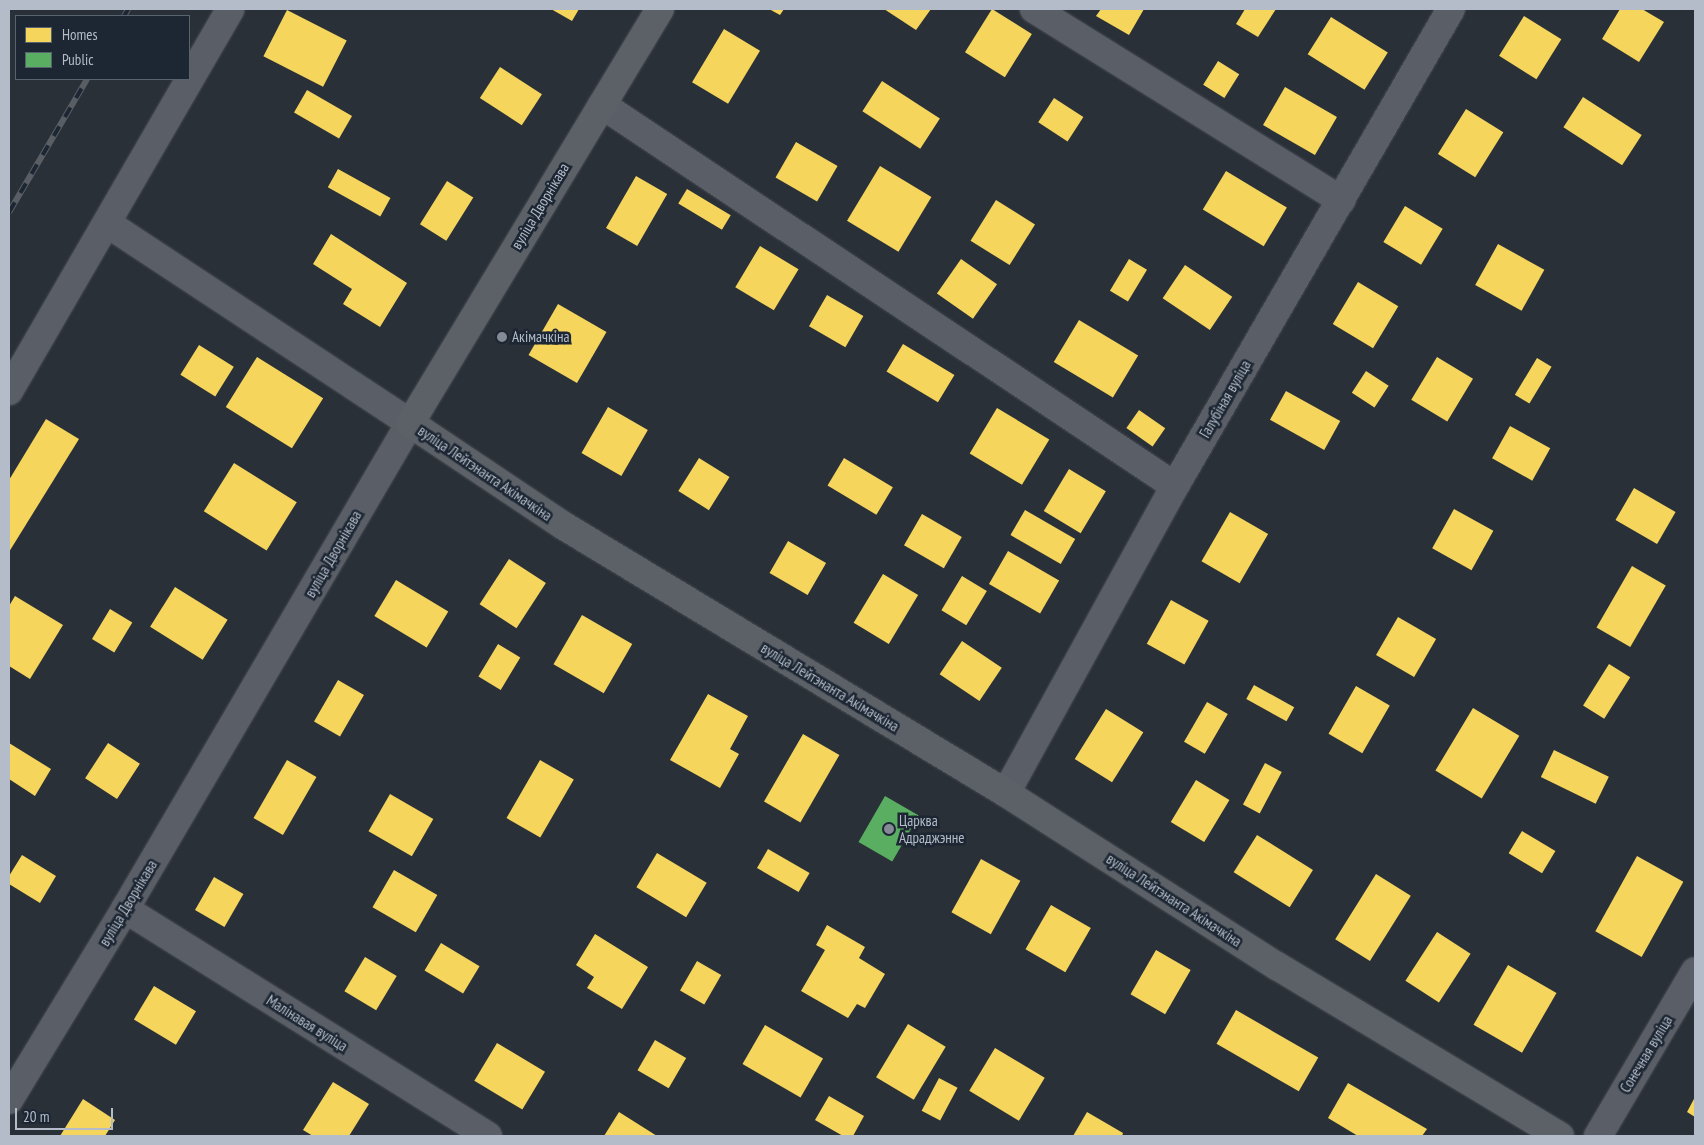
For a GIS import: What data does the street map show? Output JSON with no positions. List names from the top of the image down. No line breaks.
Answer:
{"streets":{"main road":["вуліца Дворнікава","вуліца Лейтэнанта Акімачкіна"],"street":["Галубіная вуліца","Малінавая вуліца","Сонечная вуліца"]},"crossings":[["вуліца Дворнікава","вуліца Лейтэнанта Акімачкіна"],["вуліца Дворнікава","Малінавая вуліца"],["Галубіная вуліца","вуліца Лейтэнанта Акімачкіна"]],"places":["Акімачкіна","Царква Адраджэнне"],"legend":["Homes","Public"],"scale_bar":"20 m"}
